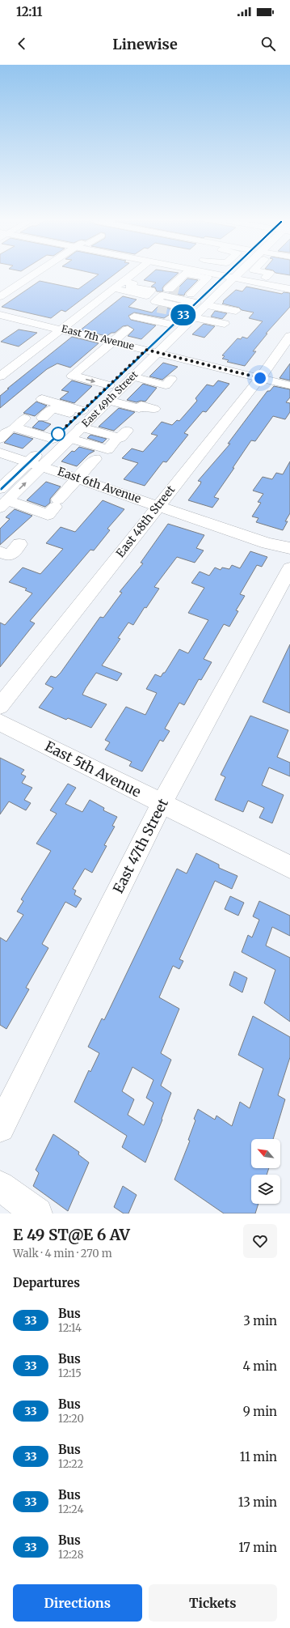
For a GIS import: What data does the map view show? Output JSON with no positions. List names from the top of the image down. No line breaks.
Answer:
{"streets":{"street":["East 7th Avenue","East 49th Street","East 6th Avenue","East 48th Street","East 5th Avenue","East 47th Street"]},"crossings":[["East 7th Avenue","East 49th Street"],["East 7th Avenue","East 48th Street"],["East 49th Street","East 6th Avenue"],["East 6th Avenue","East 48th Street"],["East 5th Avenue","East 47th Street"]],"lines":["bus line 33"],"north":"top left","page":{"status":"12:11","header":"Linewise","on_map":"33","heading":[["E 49 ST@E 6 AV","Walk · 4 min · 270 m"],"Departures"],"list":[{"mark":"33","name":"Bus","note":"12:14","value":"3 min"},{"mark":"33","name":"Bus","note":"12:15","value":"4 min"},{"mark":"33","name":"Bus","note":"12:20","value":"9 min"},{"mark":"33","name":"Bus","note":"12:22","value":"11 min"},{"mark":"33","name":"Bus","note":"12:24","value":"13 min"},{"mark":"33","name":"Bus","note":"12:28","value":"17 min"}],"buttons":["Directions","Tickets"]}}
